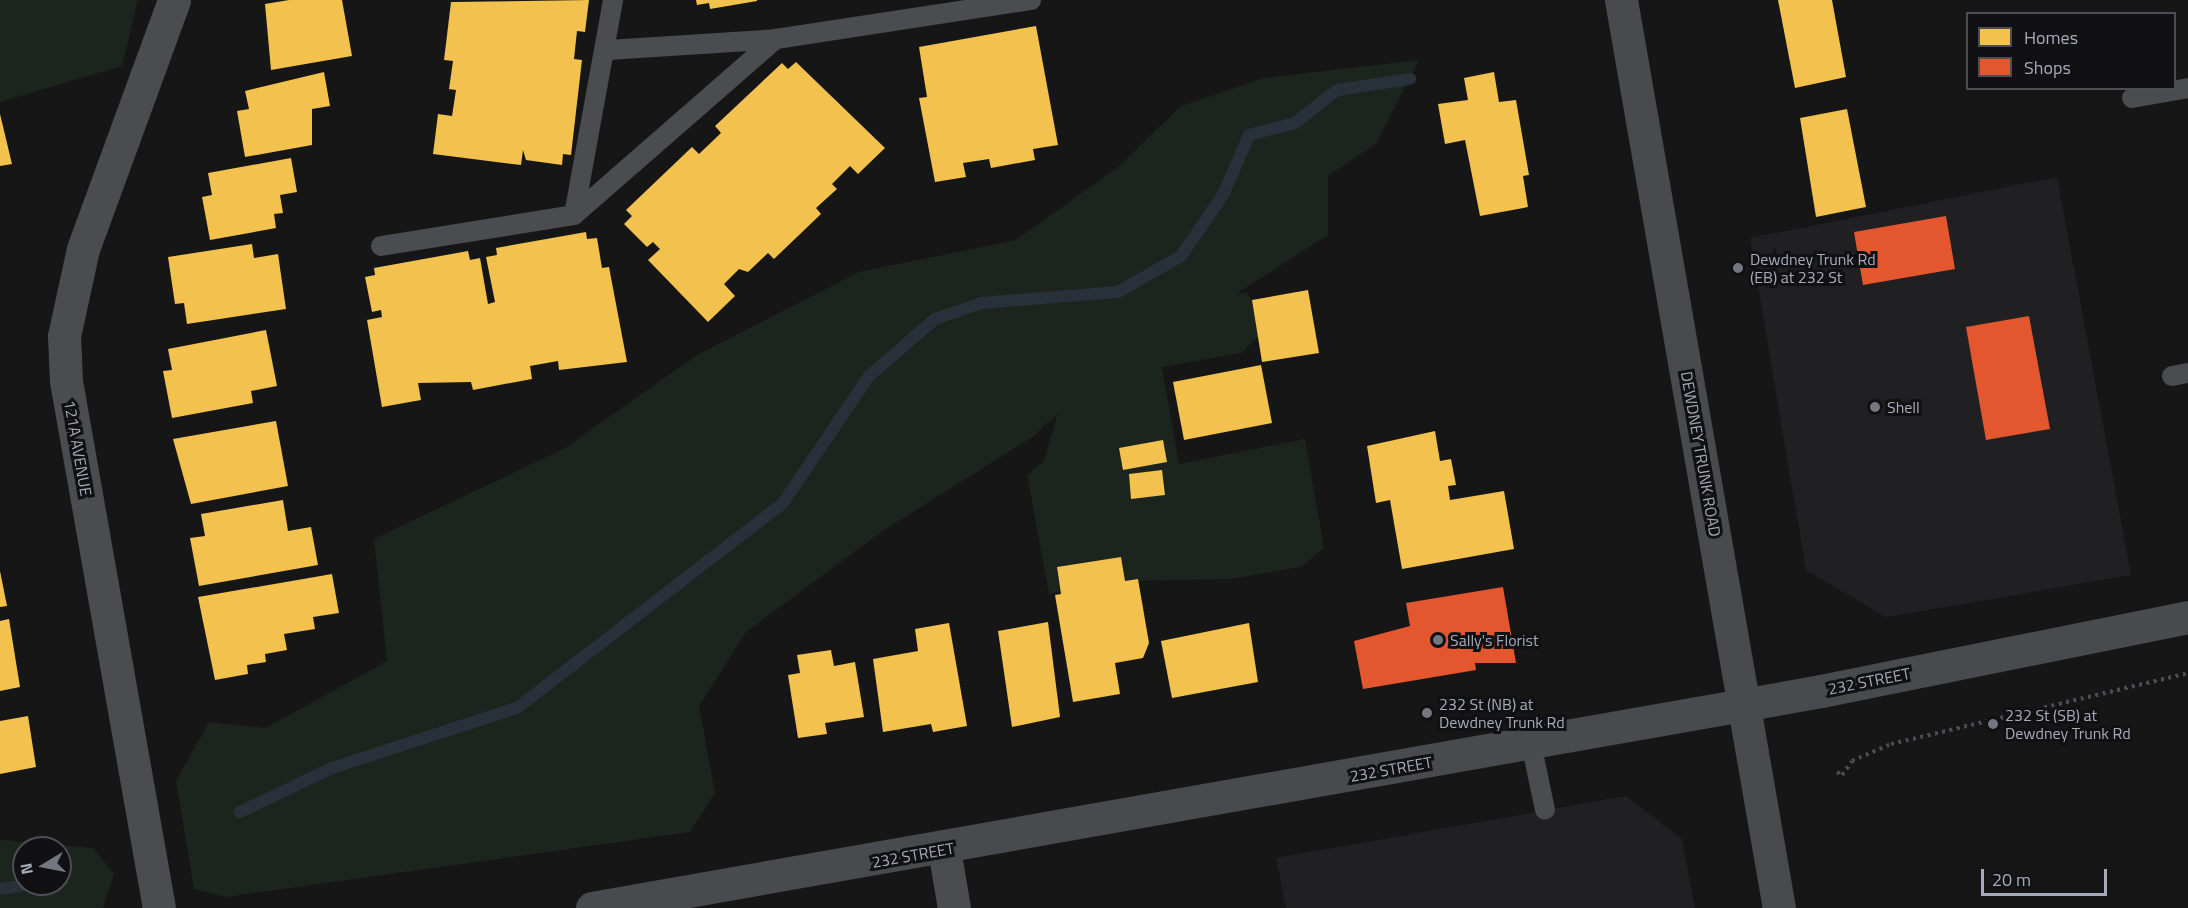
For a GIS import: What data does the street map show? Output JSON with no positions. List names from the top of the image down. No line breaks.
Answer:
{"streets":{"main road":["DEWDNEY TRUNK ROAD","232 STREET"],"street":["121A AVENUE"]},"crossings":[["DEWDNEY TRUNK ROAD","232 STREET"]],"places":["Dewdney Trunk Rd (EB) at 232 St","Shell","Sally's Florist","232 St (NB) at Dewdney Trunk Rd","232 St (SB) at Dewdney Trunk Rd"],"legend":["Homes","Shops"],"scale_bar":"20 m","north":"left"}
